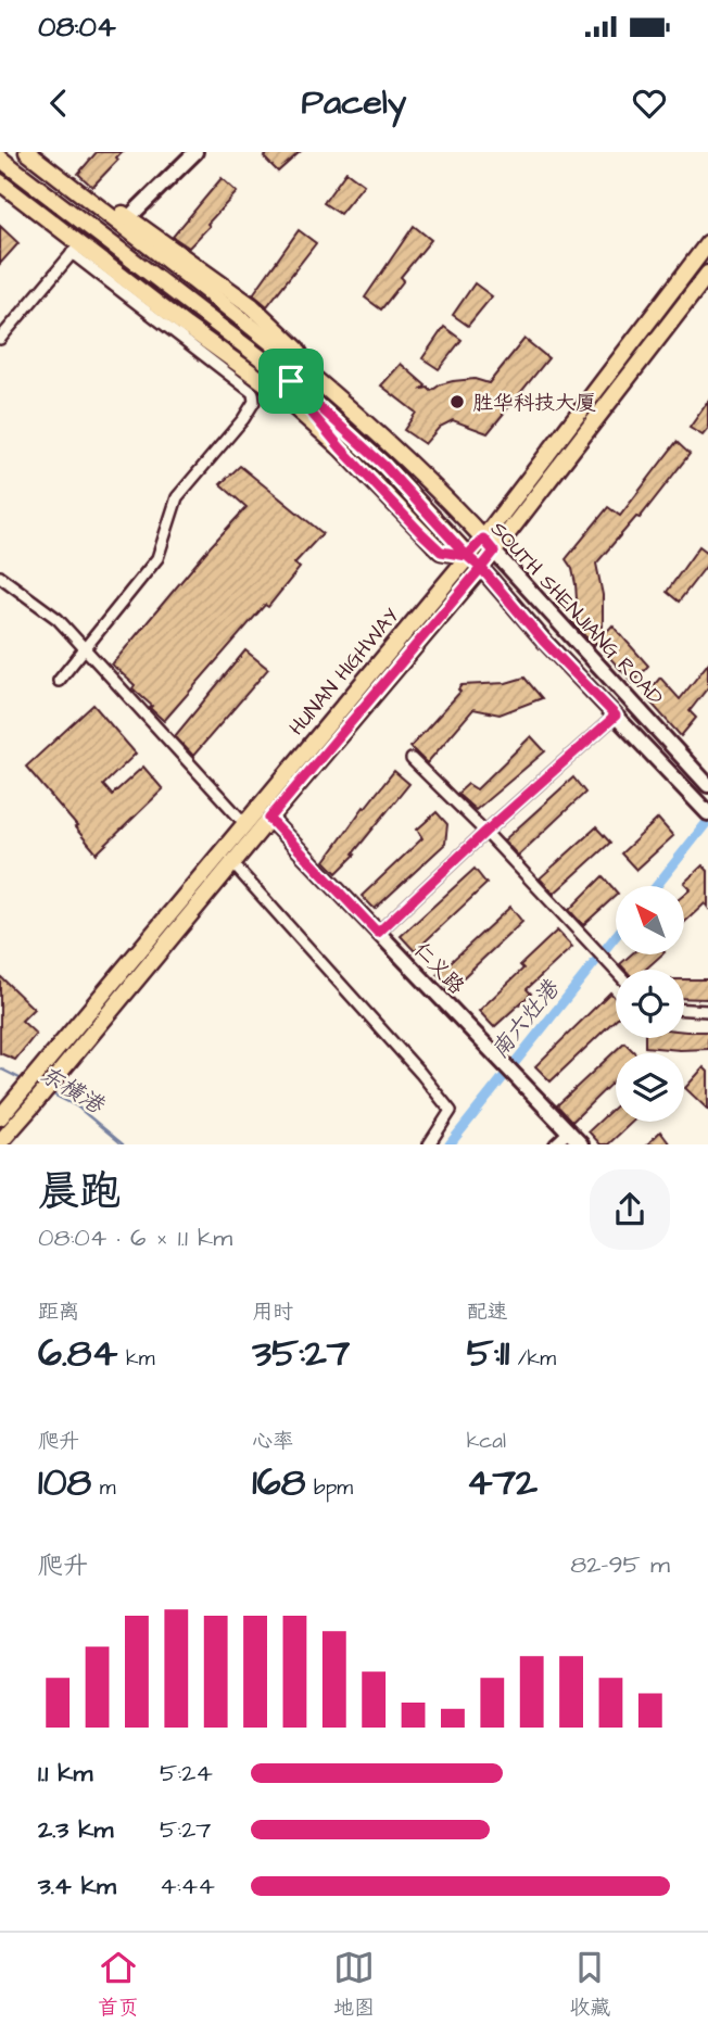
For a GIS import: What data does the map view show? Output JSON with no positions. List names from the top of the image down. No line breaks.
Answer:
{"streets":{"main road":["SOUTH SHENJIANG ROAD","HUNAN HIGHWAY","仁义路"]},"crossings":[["SOUTH SHENJIANG ROAD","HUNAN HIGHWAY"],["HUNAN HIGHWAY","仁义路"]],"water":["南六灶港","东横港"],"places":["胜华科技大厦"],"north":"top left","page":{"status":"08:04","header":"Pacely","heading":["晨跑","08:04 · 6 × 1.1 km"],"stats":[["距离","6.84 km"],["用时","35:27"],["配速","5:11 /km"],["爬升","108 m"],["心率","168 bpm"],["kcal","472"]],"chart":["爬升","82–95 m"],"list":[{"name":"1.1 km","note":"5:24"},{"name":"2.3 km","note":"5:27"},{"name":"3.4 km","note":"4:44"}],"tabs":["首页","地图","收藏"]}}
